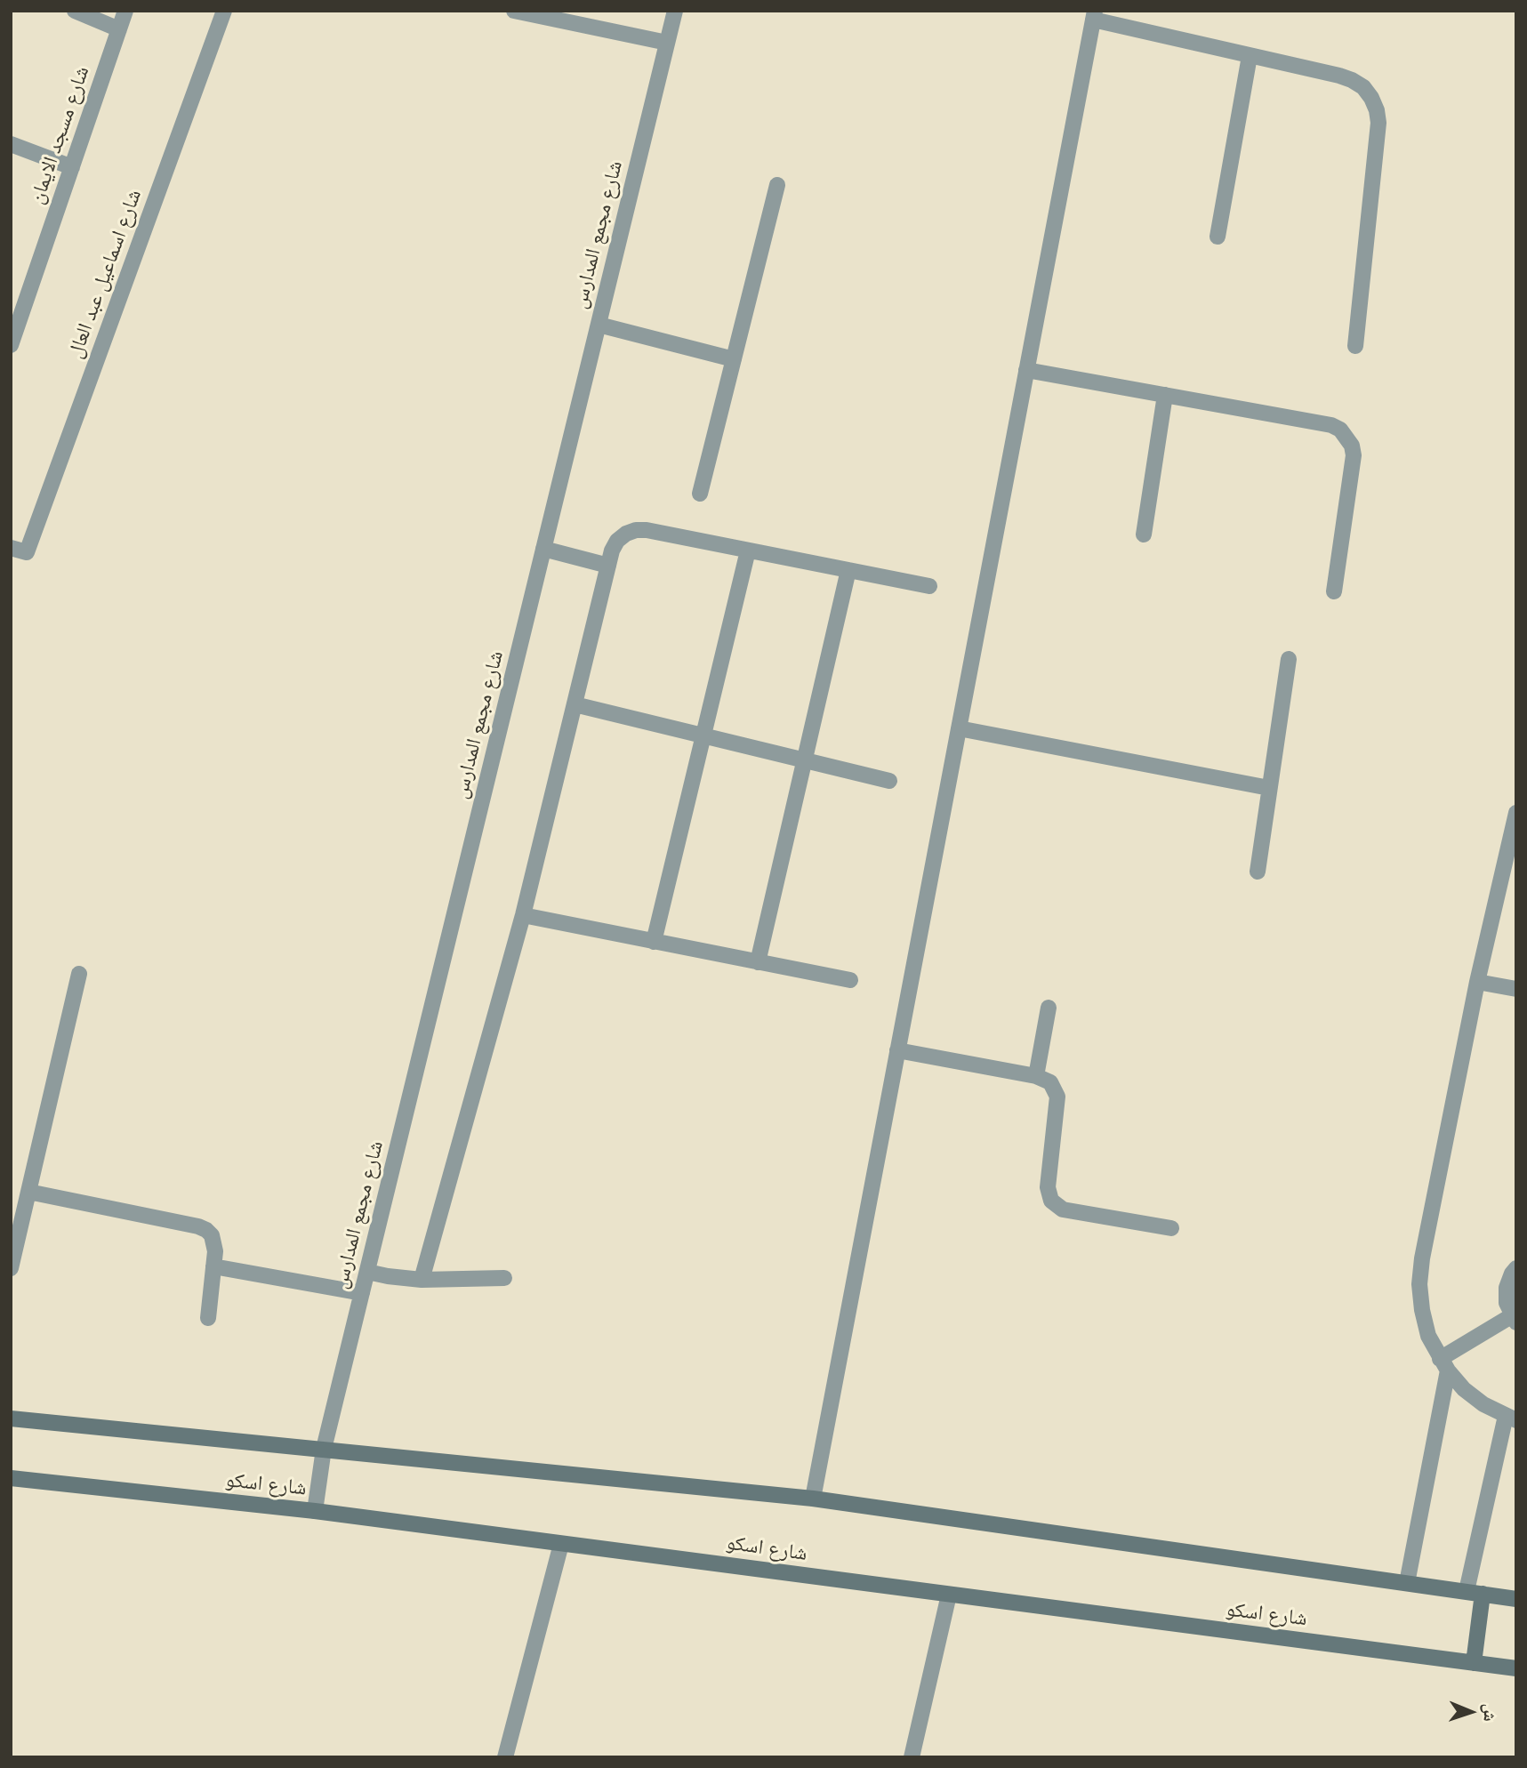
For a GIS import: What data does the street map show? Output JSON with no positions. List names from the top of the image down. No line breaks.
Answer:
{"streets":{"main road":["شارع اسكو"],"street":["شارع مسجد الايمان","شارع مجمع المدارس","شارع اسماعيل عبد العال"]},"crossings":[["شارع مجمع المدارس","شارع اسكو"]],"north":"right"}
